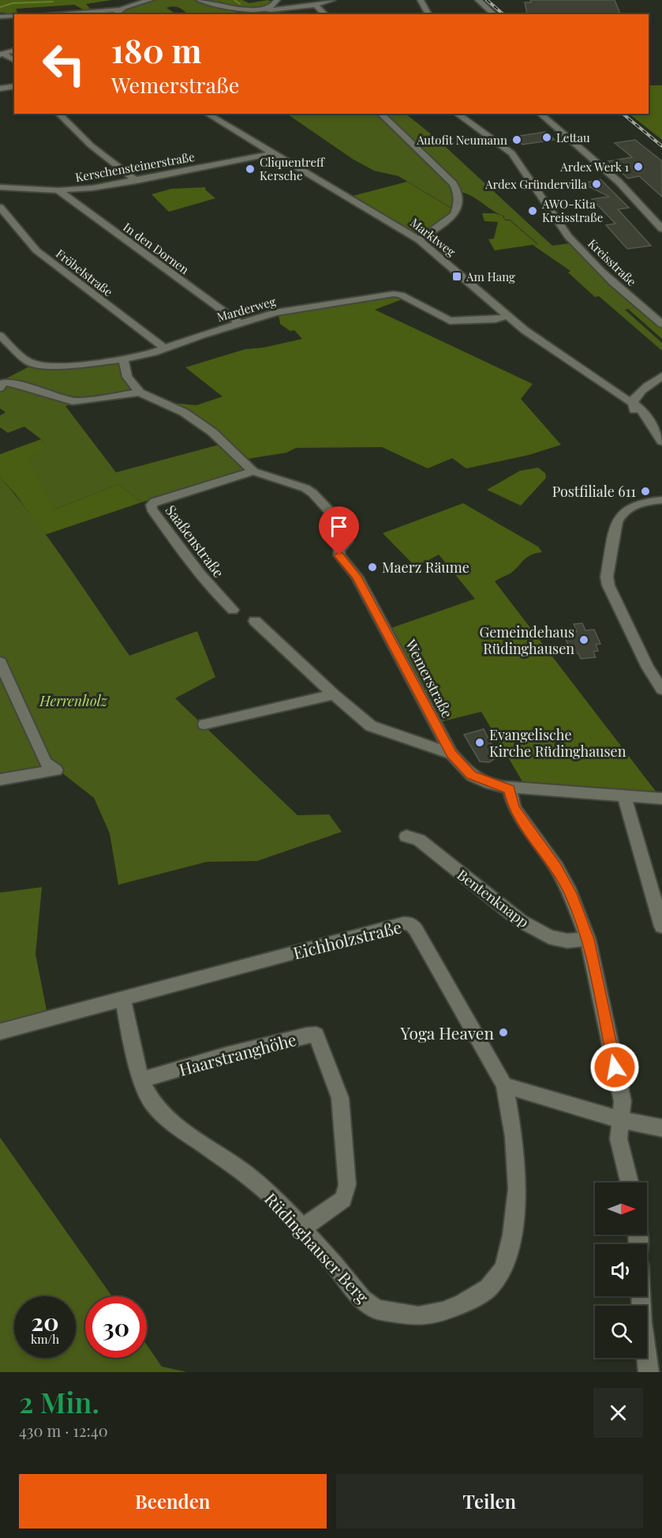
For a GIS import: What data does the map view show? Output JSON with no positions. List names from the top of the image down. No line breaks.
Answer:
{"streets":{"street":["Kerschensteinerstraße","Marktweg","In den Dornen","Kreisstraße","Fröbelstraße","Marderweg","Saaßenstraße","Wemerstraße","Bentenknapp","Eichholzstraße","Haarstranghöhe","Rüdinghauser Berg"]},"crossings":[["Kerschensteinerstraße","Marktweg"],["Kerschensteinerstraße","In den Dornen"],["Marktweg","Marderweg"],["In den Dornen","Marderweg"],["Fröbelstraße","Marderweg"],["Saaßenstraße","Wemerstraße"],["Eichholzstraße","Rüdinghauser Berg"],["Haarstranghöhe","Rüdinghauser Berg"]],"parks":["Herrenholz"],"places":{"other":["Lettau","Autofit Neumann","Ardex Werk 1","Cliquentreff Kersche","Ardex Gründervilla","AWO-Kita Kreisstraße","Postfiliale 611","Maerz Räume","Gemeindehaus Rüdinghausen","Evangelische Kirche Rüdinghausen","Yoga Heaven"],"transit":["Am Hang"]},"north":"right","page":{"turn":["180 m","Wemerstraße"],"speed":"20 km/h","limit":"30","heading":["2 Min.","430 m · 12:40"],"buttons":["Beenden","Teilen"]}}
